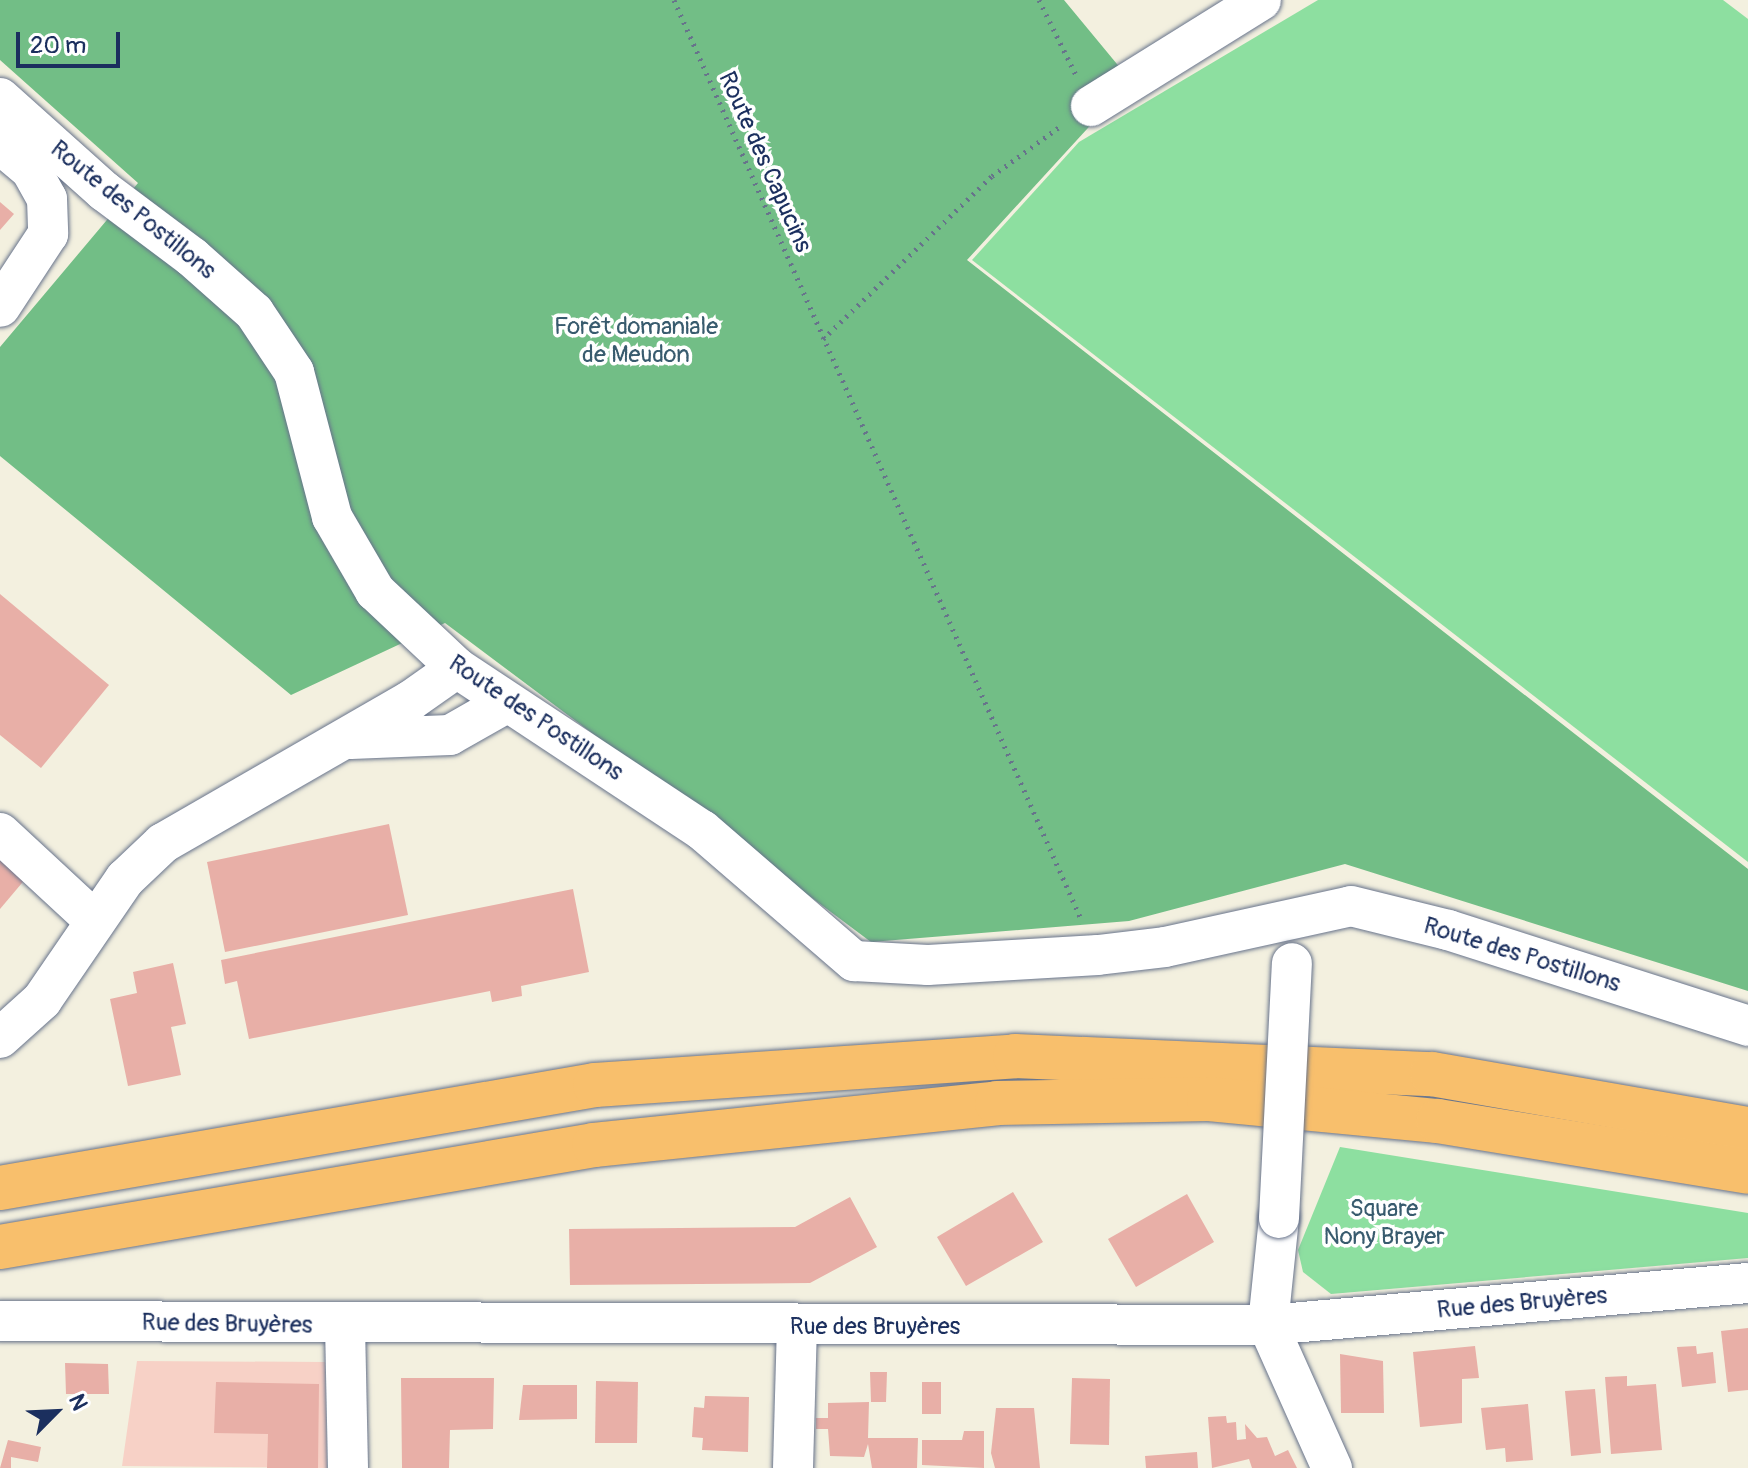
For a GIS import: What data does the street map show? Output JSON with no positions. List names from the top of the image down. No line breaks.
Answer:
{"streets":{"street":["Route des Postillons","Rue des Bruyères"],"path":["Route des Capucins"]},"crossings":[["Route des Capucins","Route des Postillons"]],"parks":["Forêt domaniale de Meudon","Square Nony Brayer"],"scale_bar":"20 m","north":"top right"}
